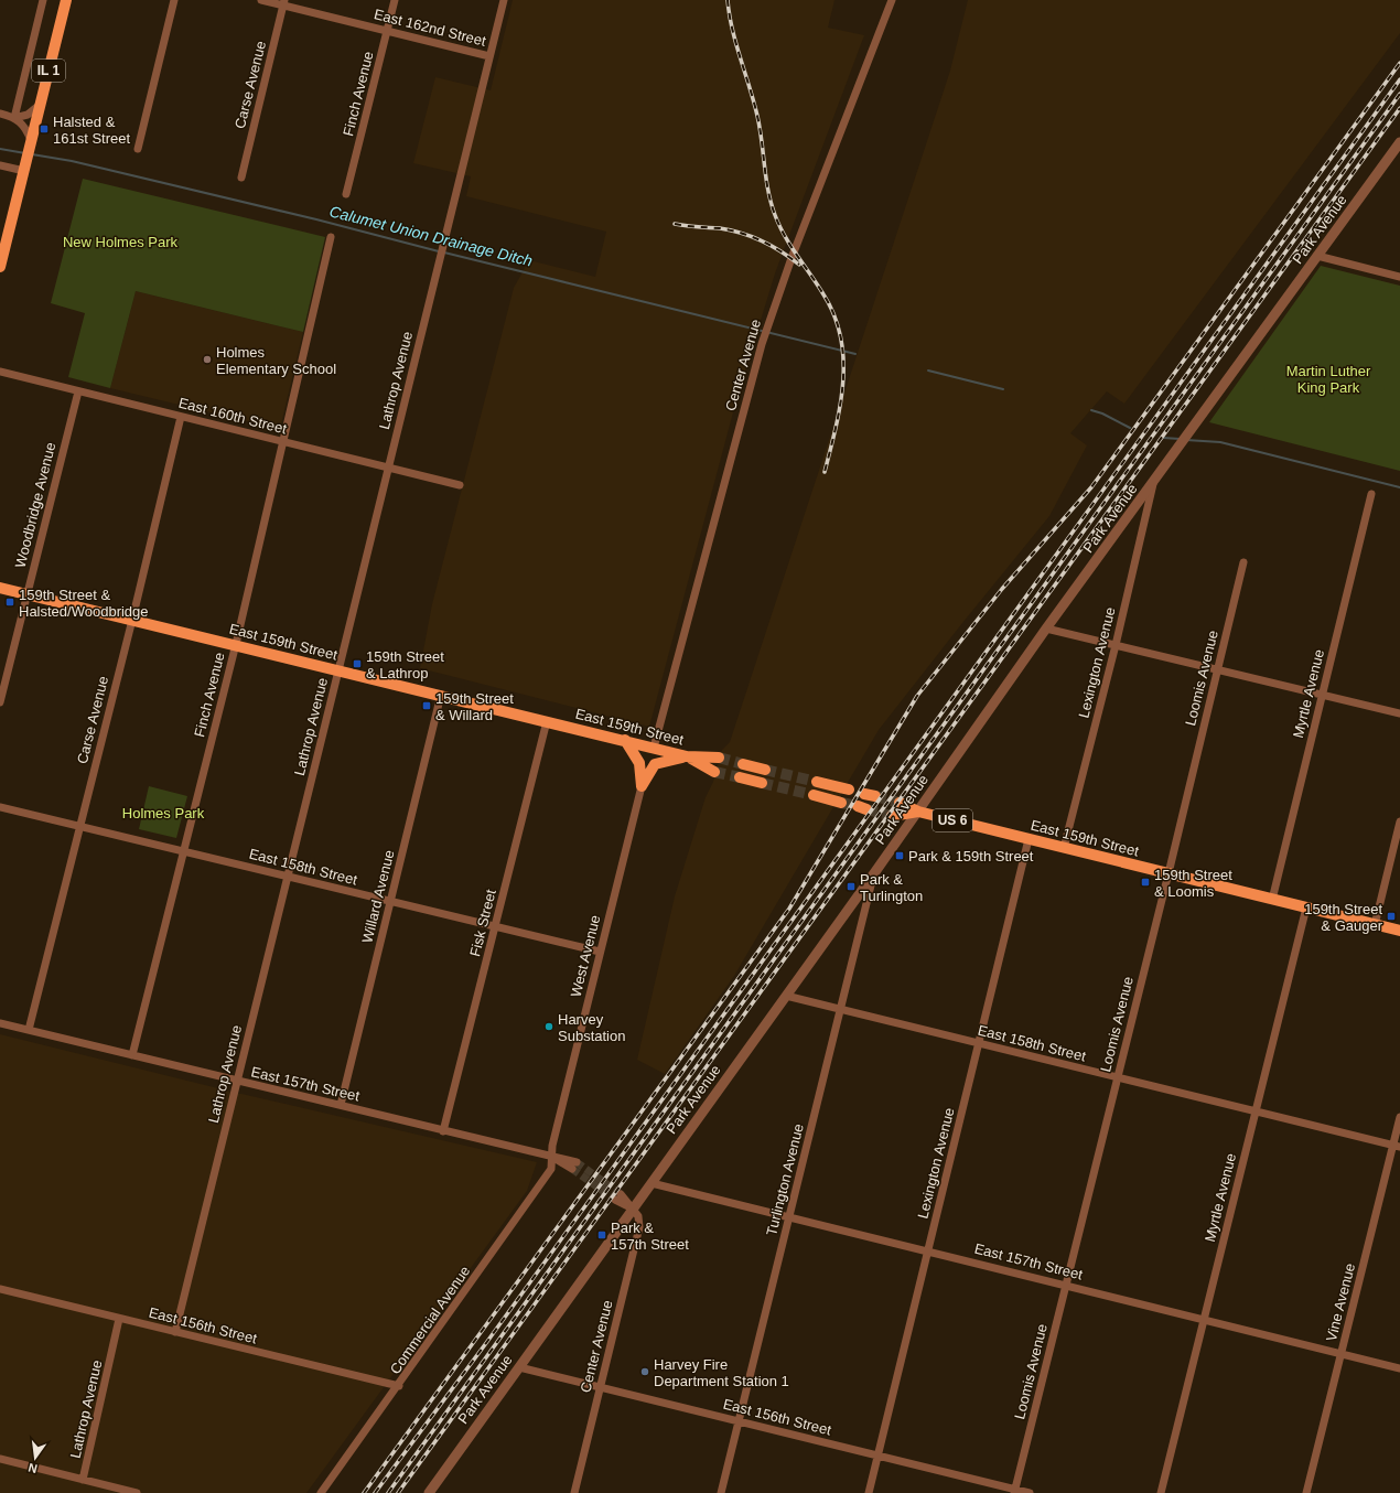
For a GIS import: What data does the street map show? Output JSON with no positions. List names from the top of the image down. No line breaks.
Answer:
{"streets":{"main road":["IL 1","East 159th Street","US 6"],"street":["East 162nd Street","Carse Avenue","Finch Avenue","Park Avenue","Center Avenue","Lathrop Avenue","East 160th Street","Woodbridge Avenue","Lexington Avenue","Loomis Avenue","Myrtle Avenue","East 158th Street","Willard Avenue","Fisk Street","West Avenue","East 157th Street","Turlington Avenue","Vine Avenue","Commercial Avenue","East 156th Street"]},"crossings":[["East 162nd Street","Carse Avenue"],["East 162nd Street","Finch Avenue"],["East 162nd Street","Lathrop Avenue"],["Carse Avenue","East 160th Street"],["Carse Avenue","East 159th Street"],["Carse Avenue","East 158th Street"],["Carse Avenue","East 157th Street"],["Finch Avenue","East 160th Street"],["Finch Avenue","East 159th Street"],["Finch Avenue","East 158th Street"],["Finch Avenue","East 157th Street"],["Park Avenue","Center Avenue"],["Park Avenue","East 159th Street"],["Park Avenue","Lexington Avenue"],["Park Avenue","East 158th Street"],["Park Avenue","East 157th Street"],["Park Avenue","Turlington Avenue"],["Park Avenue","East 156th Street"],["Center Avenue","East 159th Street"],["Center Avenue","East 156th Street"],["Lathrop Avenue","East 160th Street"],["Lathrop Avenue","East 159th Street"],["Lathrop Avenue","East 158th Street"],["Lathrop Avenue","East 157th Street"],["Lathrop Avenue","East 156th Street"],["East 160th Street","Woodbridge Avenue"],["Woodbridge Avenue","East 159th Street"],["East 159th Street","Lexington Avenue"],["East 159th Street","Loomis Avenue"],["East 159th Street","Myrtle Avenue"],["East 159th Street","Willard Avenue"],["East 159th Street","Fisk Street"],["Lexington Avenue","East 158th Street"],["Lexington Avenue","East 157th Street"],["Lexington Avenue","East 156th Street"],["Loomis Avenue","East 158th Street"],["Loomis Avenue","East 157th Street"],["Loomis Avenue","East 156th Street"],["Myrtle Avenue","East 158th Street"],["Myrtle Avenue","East 157th Street"],["East 158th Street","Willard Avenue"],["East 158th Street","Fisk Street"],["East 158th Street","West Avenue"],["East 158th Street","Turlington Avenue"],["East 158th Street","Vine Avenue"],["Willard Avenue","East 157th Street"],["Fisk Street","East 157th Street"],["West Avenue","East 157th Street"],["West Avenue","Commercial Avenue"],["East 157th Street","Turlington Avenue"],["East 157th Street","Vine Avenue"],["East 157th Street","Commercial Avenue"],["Turlington Avenue","East 156th Street"],["Commercial Avenue","East 156th Street"]],"water":["Calumet Union Drainage Ditch"],"parks":["New Holmes Park","Martin Luther King Park","Holmes Park"],"places":{"transit":["Halsted & 161st Street","159th Street & Halsted/Woodbridge","159th Street & Lathrop","159th Street & Willard","Park & 159th Street","159th Street & Loomis","Park & Turlington","159th Street & Gauger","Park & 157th Street"],"other":["Holmes Elementary School","Harvey Substation","Harvey Fire Department Station 1"]},"north":"bottom"}
